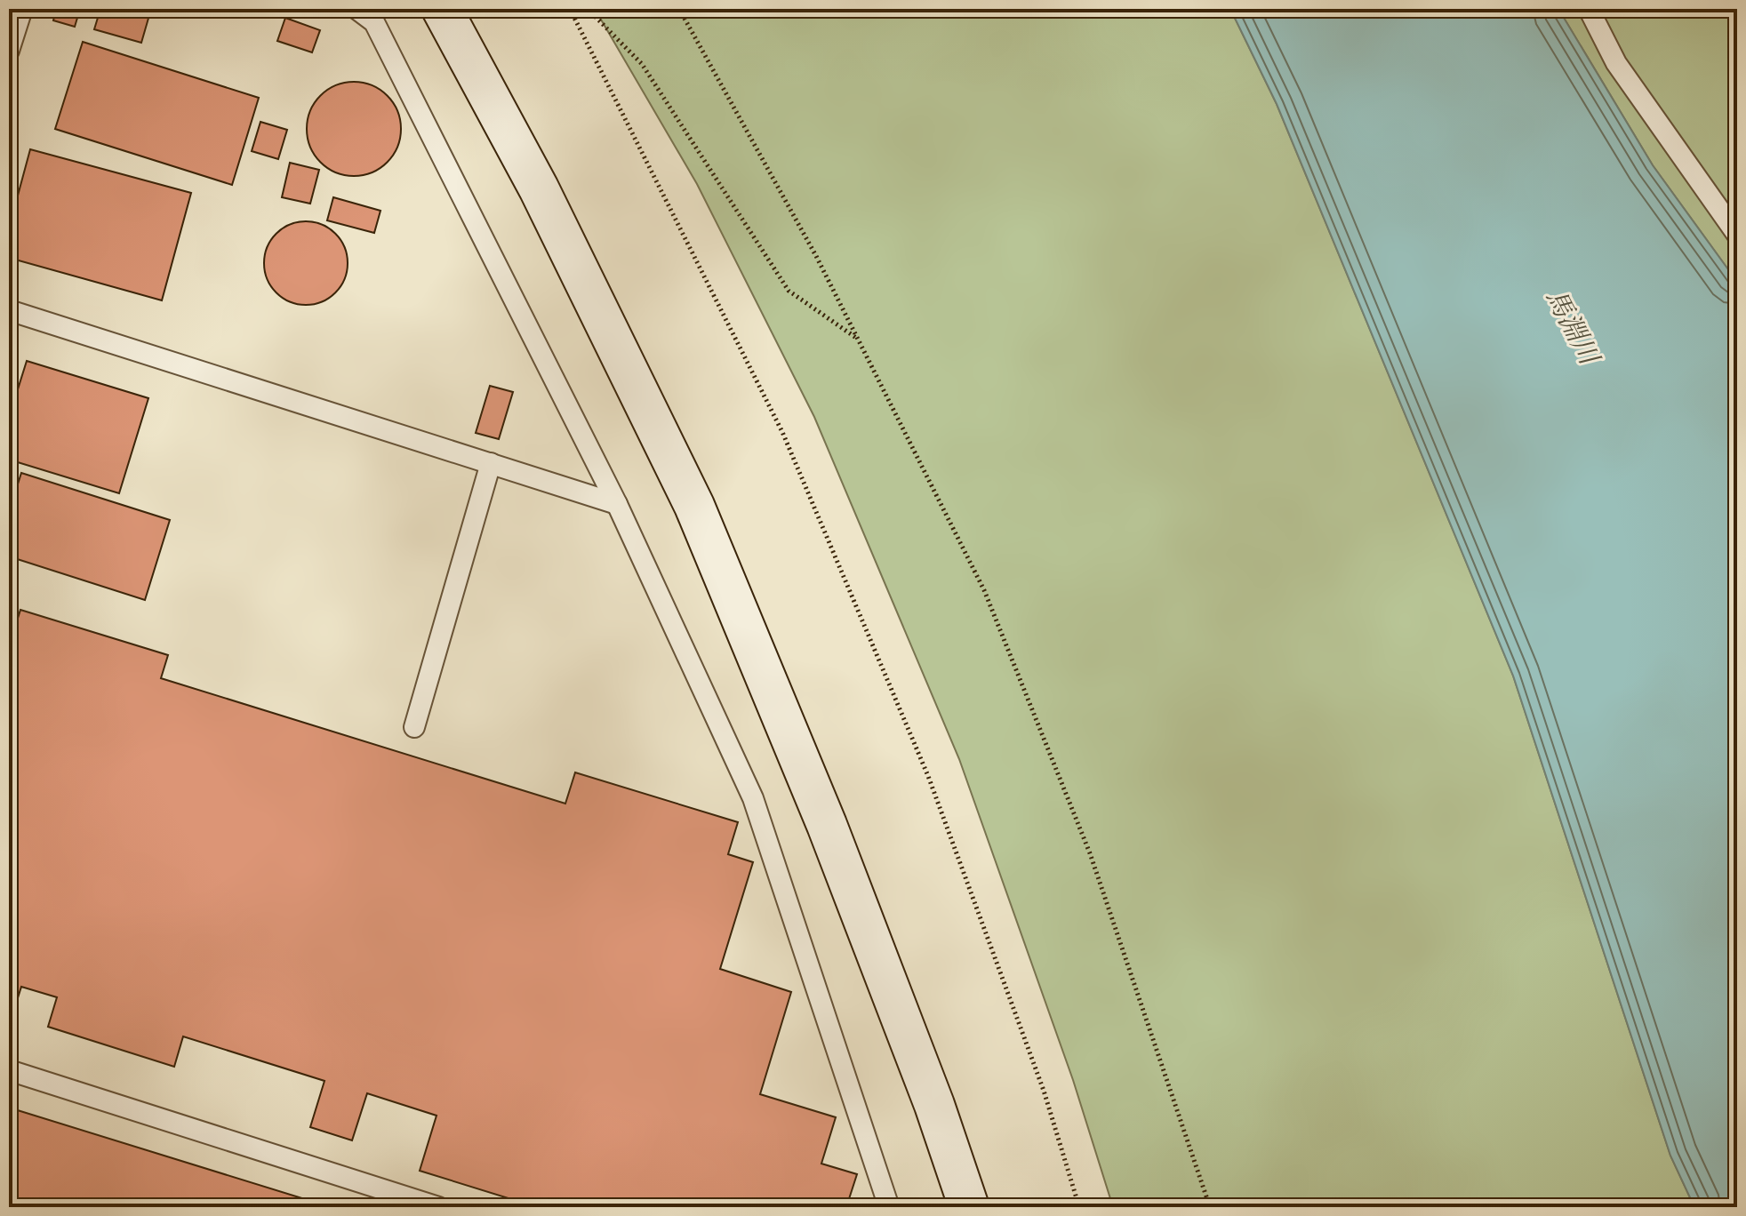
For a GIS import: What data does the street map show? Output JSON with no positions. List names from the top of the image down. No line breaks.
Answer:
{"water":["馬淵川"]}
